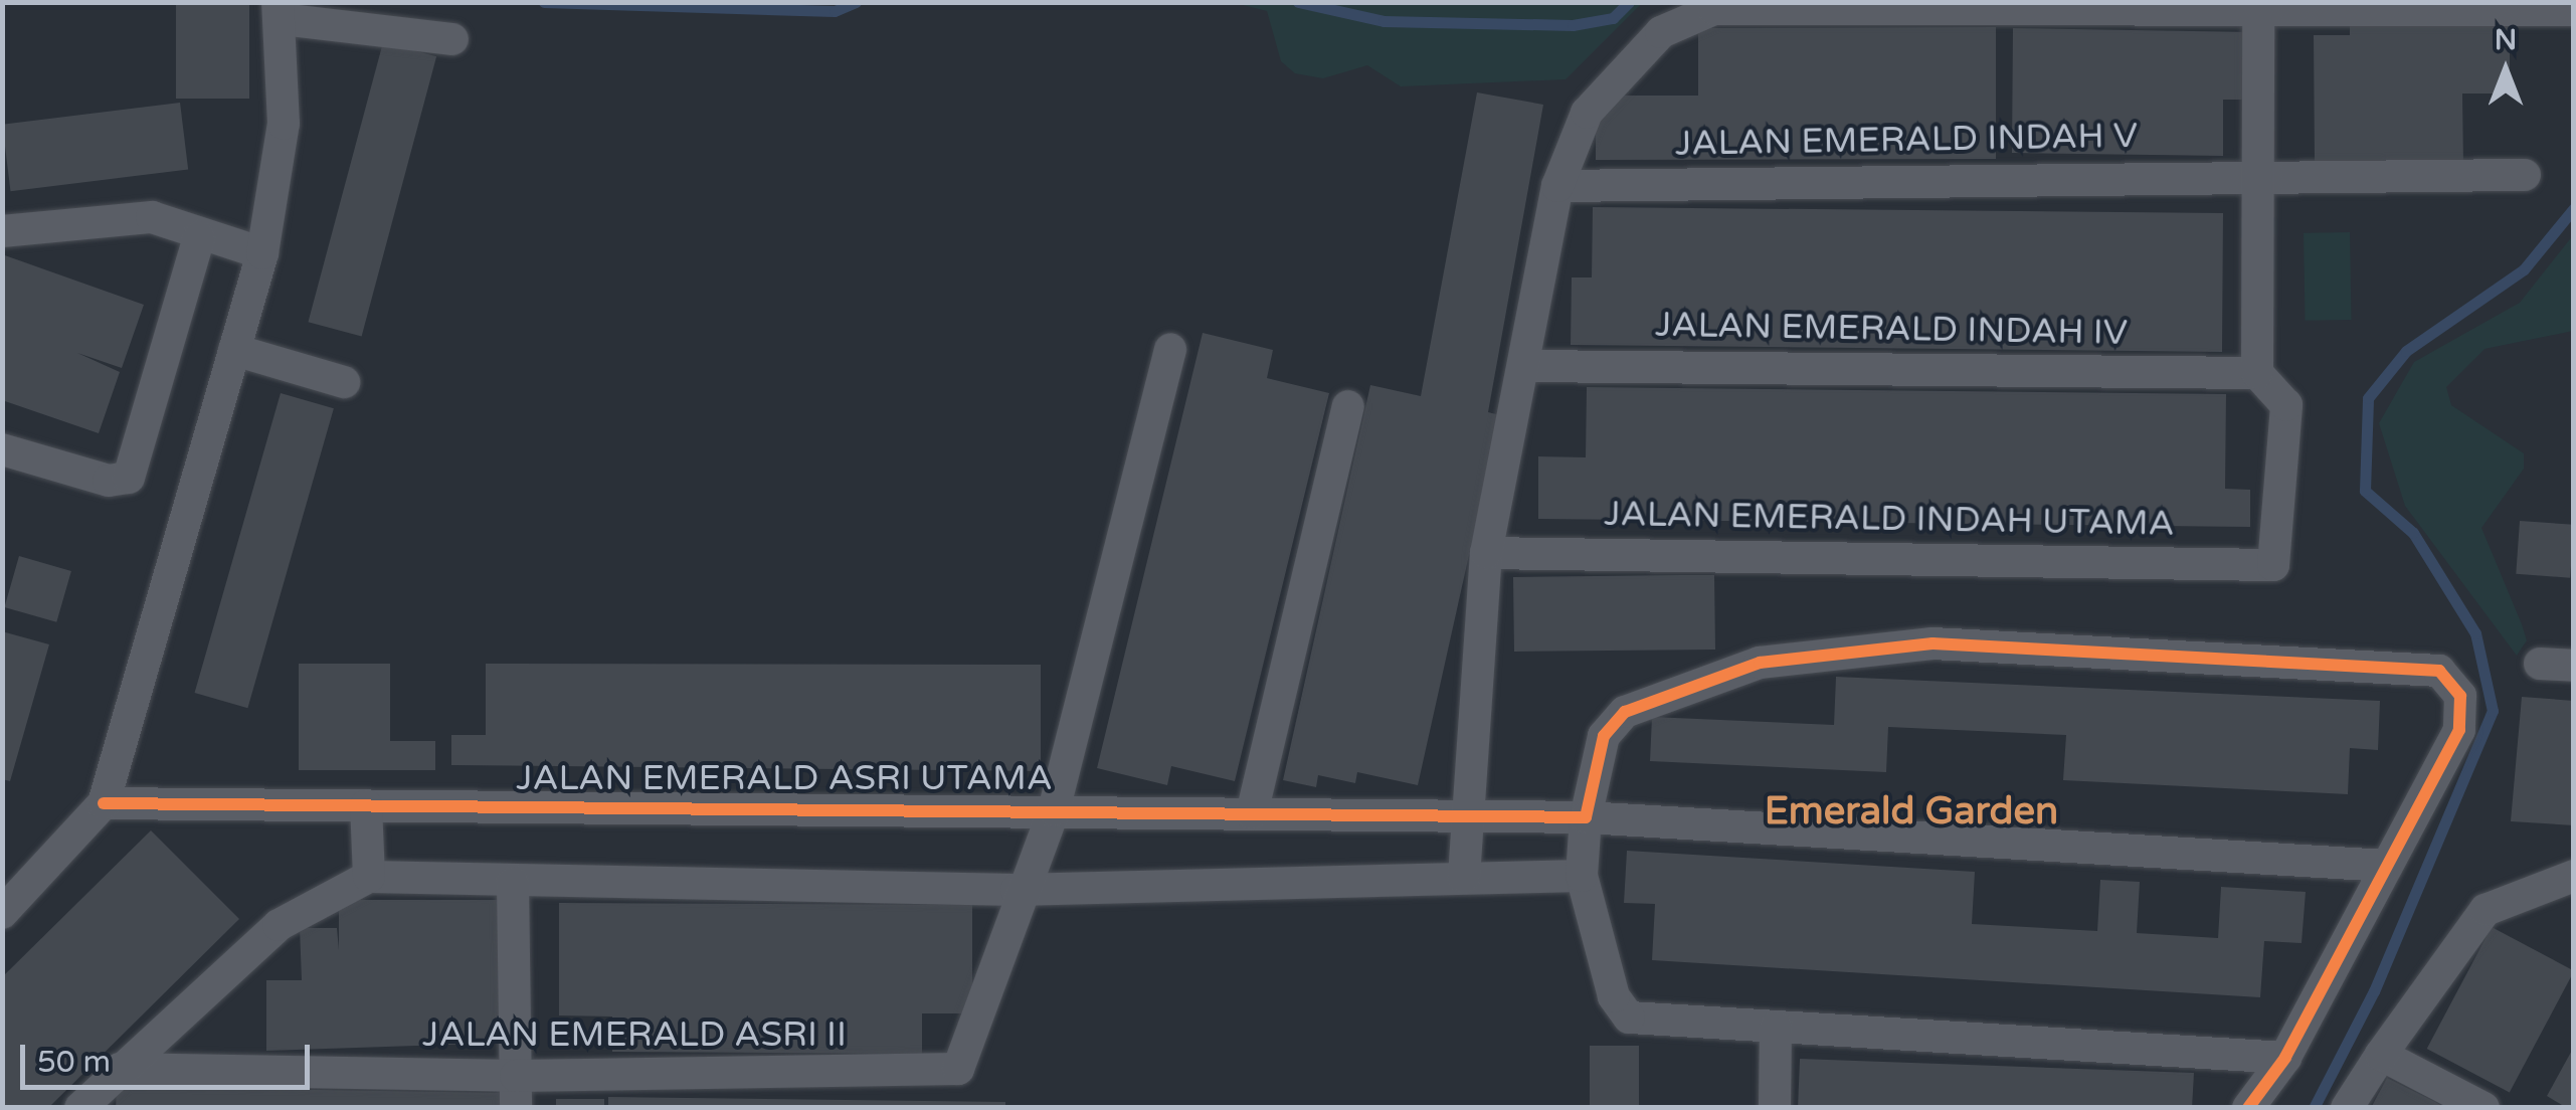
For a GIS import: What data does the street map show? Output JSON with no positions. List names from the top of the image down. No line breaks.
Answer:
{"streets":{"street":["JALAN EMERALD INDAH V","JALAN EMERALD INDAH IV","JALAN EMERALD INDAH UTAMA","JALAN EMERALD ASRI UTAMA","JALAN EMERALD ASRI II"]},"crossings":[["JALAN EMERALD INDAH IV","JALAN EMERALD INDAH UTAMA"],["JALAN EMERALD ASRI UTAMA","JALAN EMERALD ASRI II"]],"districts":["Emerald Garden"],"scale_bar":"50 m","north":"top"}
